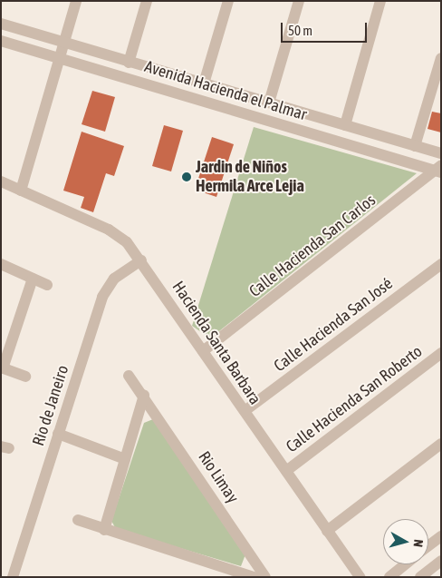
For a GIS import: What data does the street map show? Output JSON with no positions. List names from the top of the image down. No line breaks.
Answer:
{"streets":{"street":["Avenida Hacienda el Palmar","Calle Hacienda San Carlos","Calle Hacienda San José","Hacienda Santa Barbara","Calle Hacienda San Roberto","Rio de Janeiro","Rio Limay"]},"crossings":[["Avenida Hacienda el Palmar","Calle Hacienda San Carlos"],["Calle Hacienda San Carlos","Hacienda Santa Barbara"],["Calle Hacienda San José","Hacienda Santa Barbara"],["Hacienda Santa Barbara","Calle Hacienda San Roberto"],["Hacienda Santa Barbara","Rio de Janeiro"]],"places":["Jardin de Niños Hermila Arce Lejia"],"scale_bar":"50 m","north":"right"}
